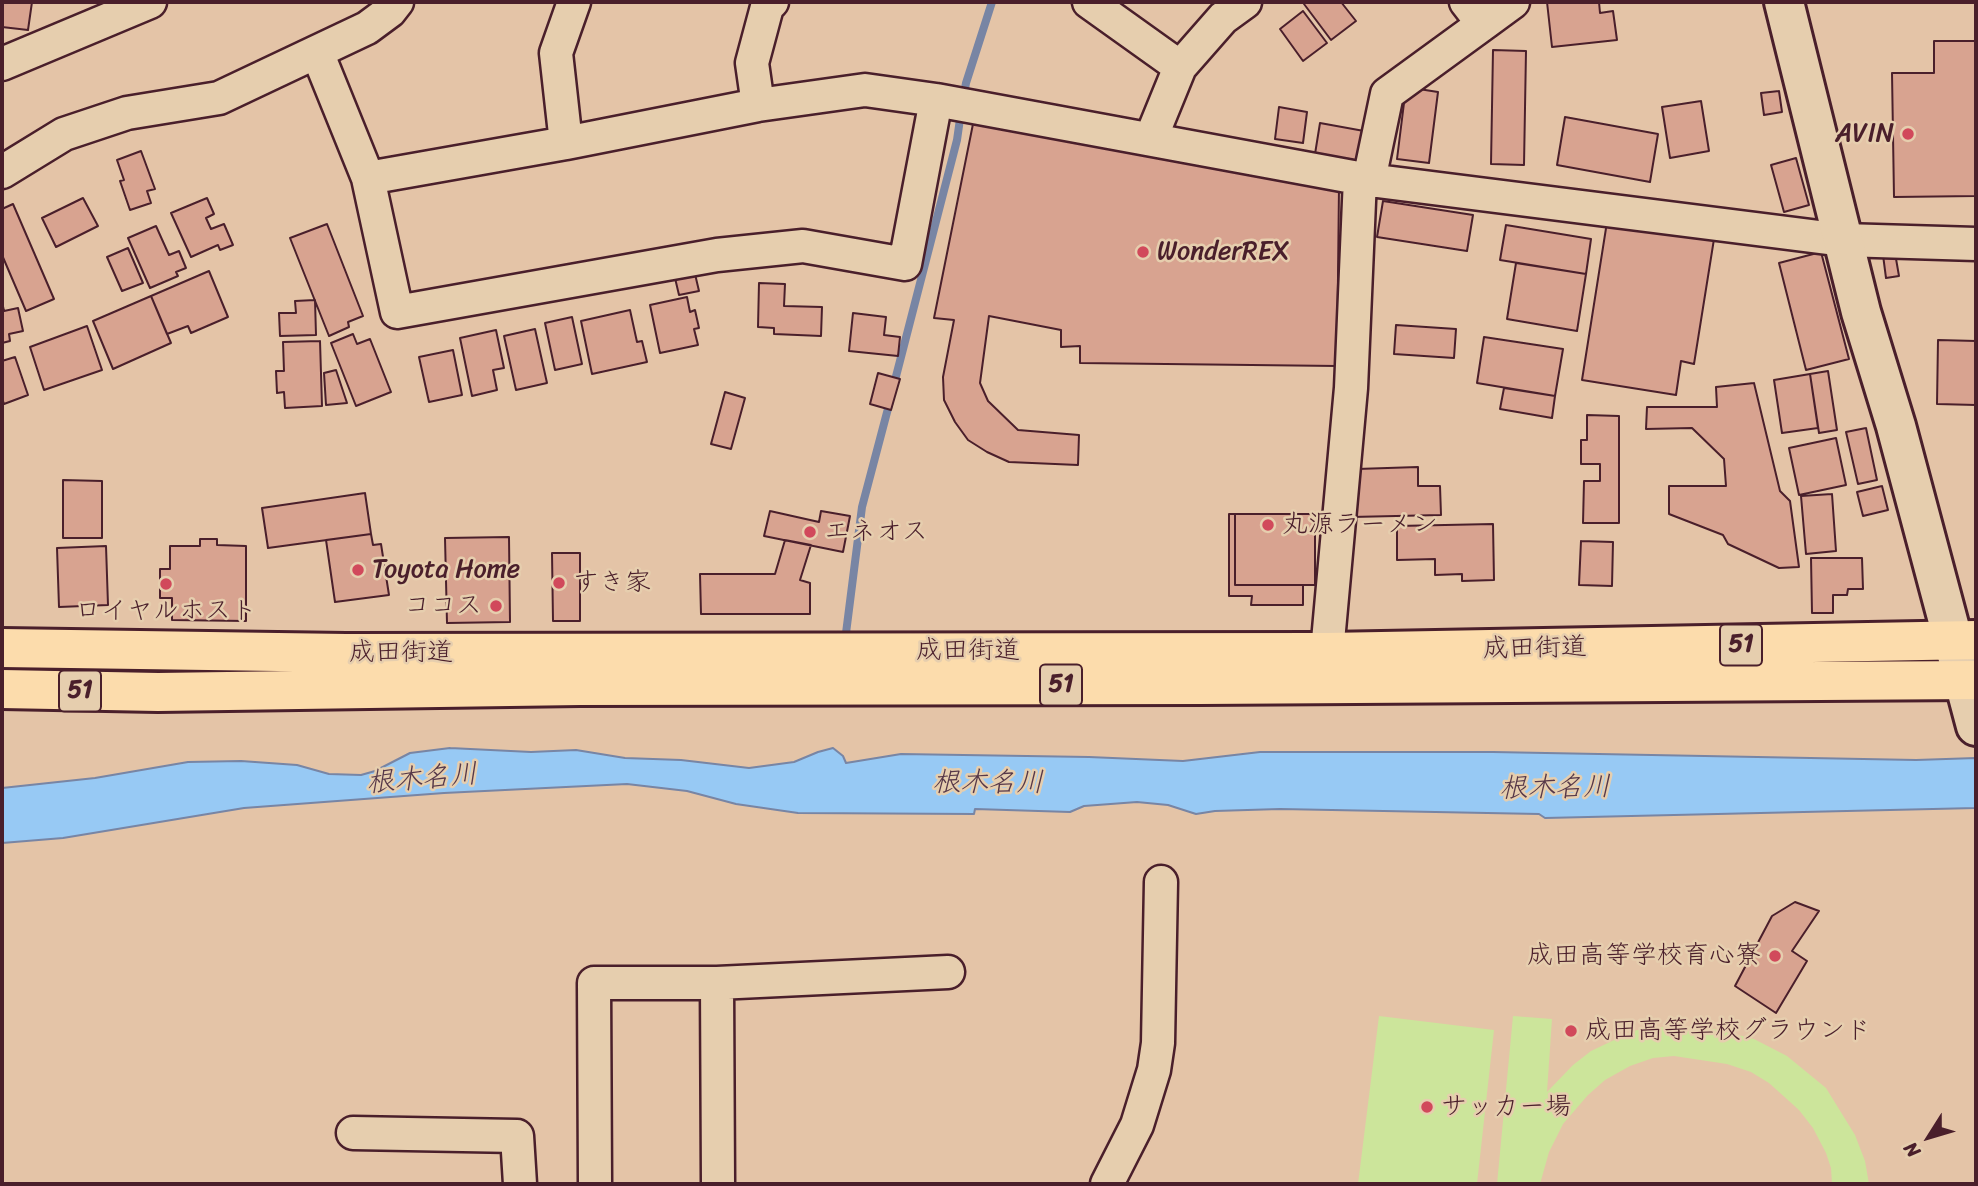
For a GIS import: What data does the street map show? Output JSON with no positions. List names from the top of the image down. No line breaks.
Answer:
{"streets":{"highway":["51","成田街道"]},"water":["根木名川"],"places":["AVIN","WonderREX","丸源ラーメン","エネオス","Toyota Home","すき家","ロイヤルホスト","ココス","成田高等学校育心寮","成田高等学校グラウンド","サッカー場"],"north":"bottom left"}
